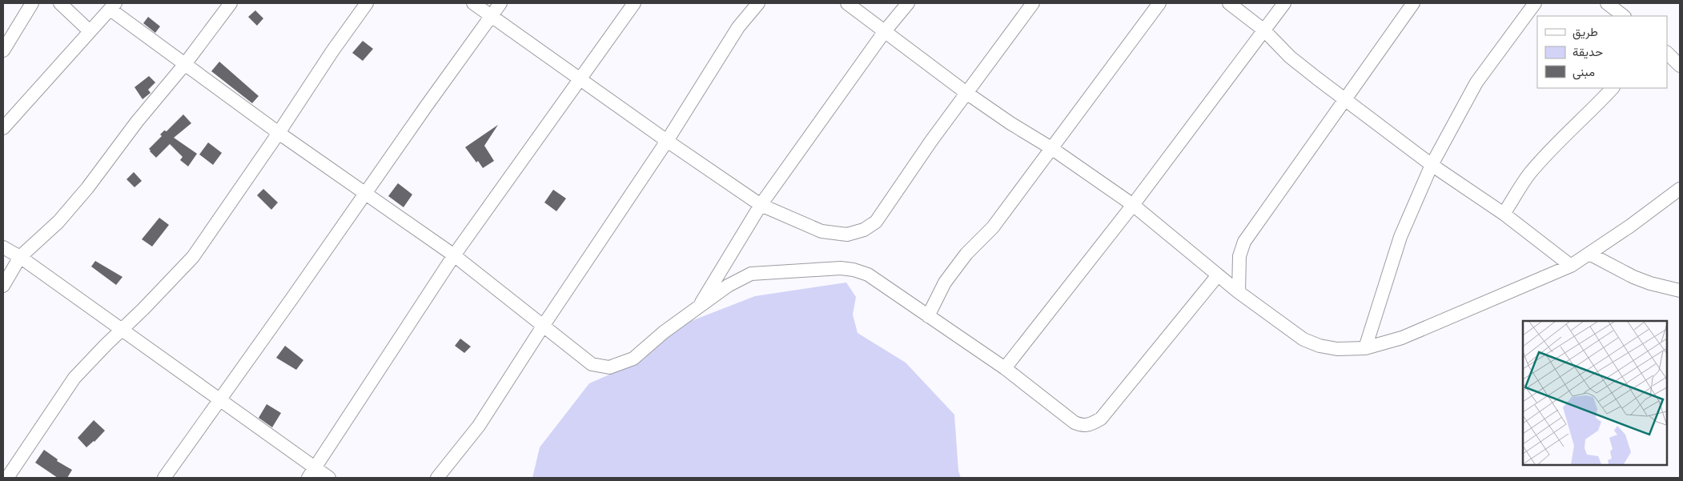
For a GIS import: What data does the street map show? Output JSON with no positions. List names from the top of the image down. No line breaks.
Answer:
{"legend":["طريق","حديقة","مبنى"]}
